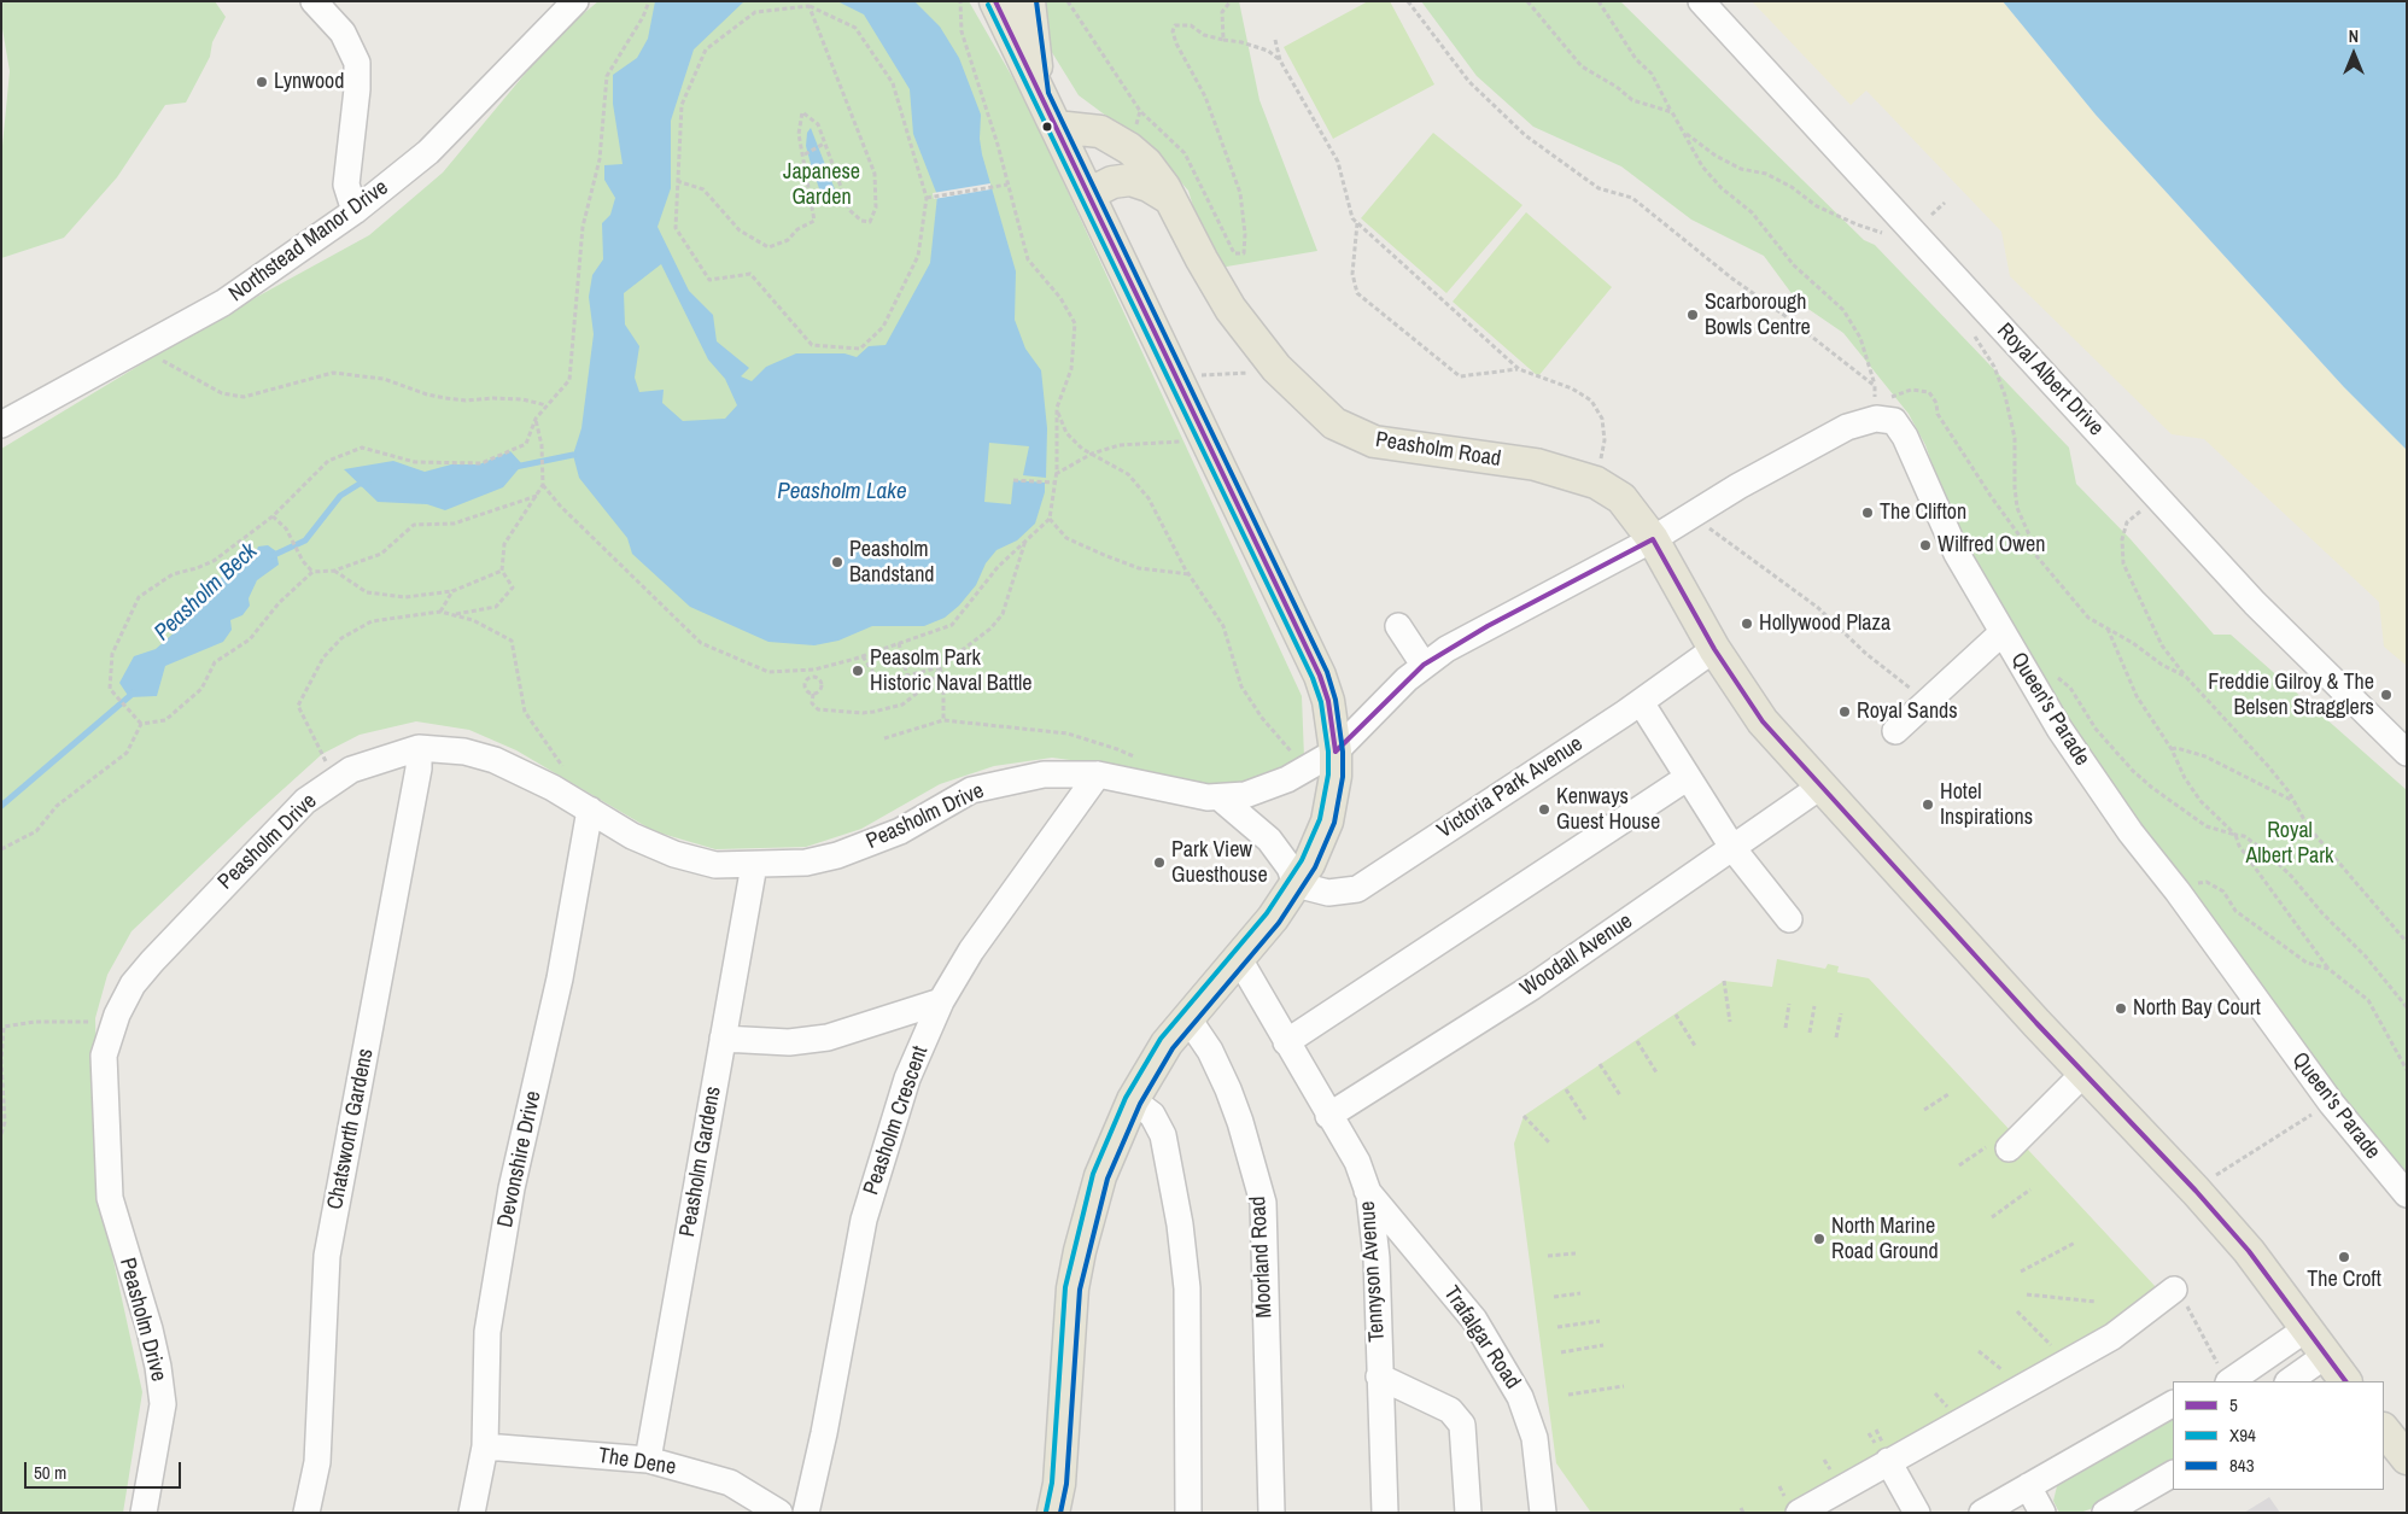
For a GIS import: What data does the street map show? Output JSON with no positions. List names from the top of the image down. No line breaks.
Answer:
{"streets":{"main road":["Peasholm Road"],"street":["Northstead Manor Drive","Royal Albert Drive","Queen's Parade","Victoria Park Avenue","Peasholm Drive","Woodall Avenue","Peasholm Crescent","Chatsworth Gardens","Devonshire Drive","Peasholm Gardens","Moorland Road","Tennyson Avenue","Trafalgar Road","The Dene"]},"crossings":[["Peasholm Road","Victoria Park Avenue"],["Peasholm Road","Peasholm Drive"],["Peasholm Road","Woodall Avenue"],["Victoria Park Avenue","Peasholm Drive"],["Peasholm Drive","Peasholm Crescent"],["Peasholm Drive","Chatsworth Gardens"],["Peasholm Drive","Devonshire Drive"],["Peasholm Drive","Peasholm Gardens"],["Woodall Avenue","Tennyson Avenue"],["Devonshire Drive","The Dene"],["Peasholm Gardens","The Dene"],["Tennyson Avenue","Trafalgar Road"]],"water":["Peasholm Lake","Peasholm Beck"],"parks":["Japanese Garden","Royal Albert Park"],"places":["Lynwood","Scarborough Bowls Centre","The Clifton","Wilfred Owen","Peasholm Bandstand","Hollywood Plaza","Peasolm Park Historic Naval Battle","Freddie Gilroy & The Belsen Stragglers","Royal Sands","Hotel Inspirations","Kenways Guest House","Park View Guesthouse","North Bay Court","North Marine Road Ground","The Croft"],"lines":["transit line 5","transit line 843","transit line X94"],"legend":["5","X94","843"],"scale_bar":"50 m","north":"top"}
